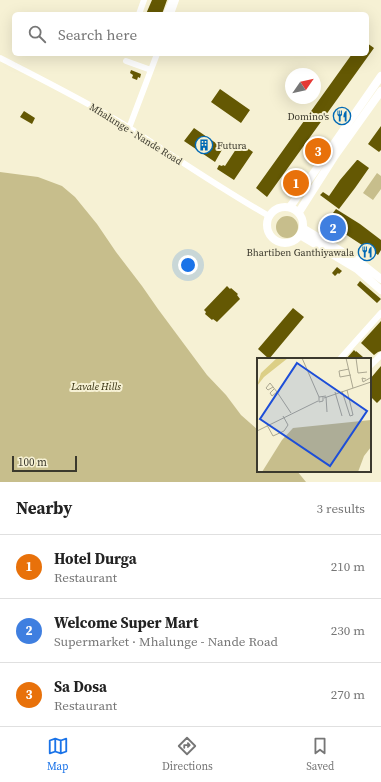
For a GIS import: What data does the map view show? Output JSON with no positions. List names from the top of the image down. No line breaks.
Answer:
{"streets":{"street":["Mhalunge - Nande Road"]},"parks":["Lavale Hills"],"places":{"restaurant":["Domino's","Bhartiben Ganthiyawala"],"building":["Futura"]},"scale_bar":"100 m","north":"top right","page":{"search":"Search here","pins":["3","1","2"],"scale":"100 m","heading":["Nearby","3 results"],"list":[{"mark":"1","name":"Hotel Durga","note":"Restaurant","value":"210 m"},{"mark":"2","name":"Welcome Super Mart","note":"Supermarket · Mhalunge - Nande Road","value":"230 m"},{"mark":"3","name":"Sa Dosa","note":"Restaurant","value":"270 m"}],"nav":["Map","Directions","Saved"]}}
